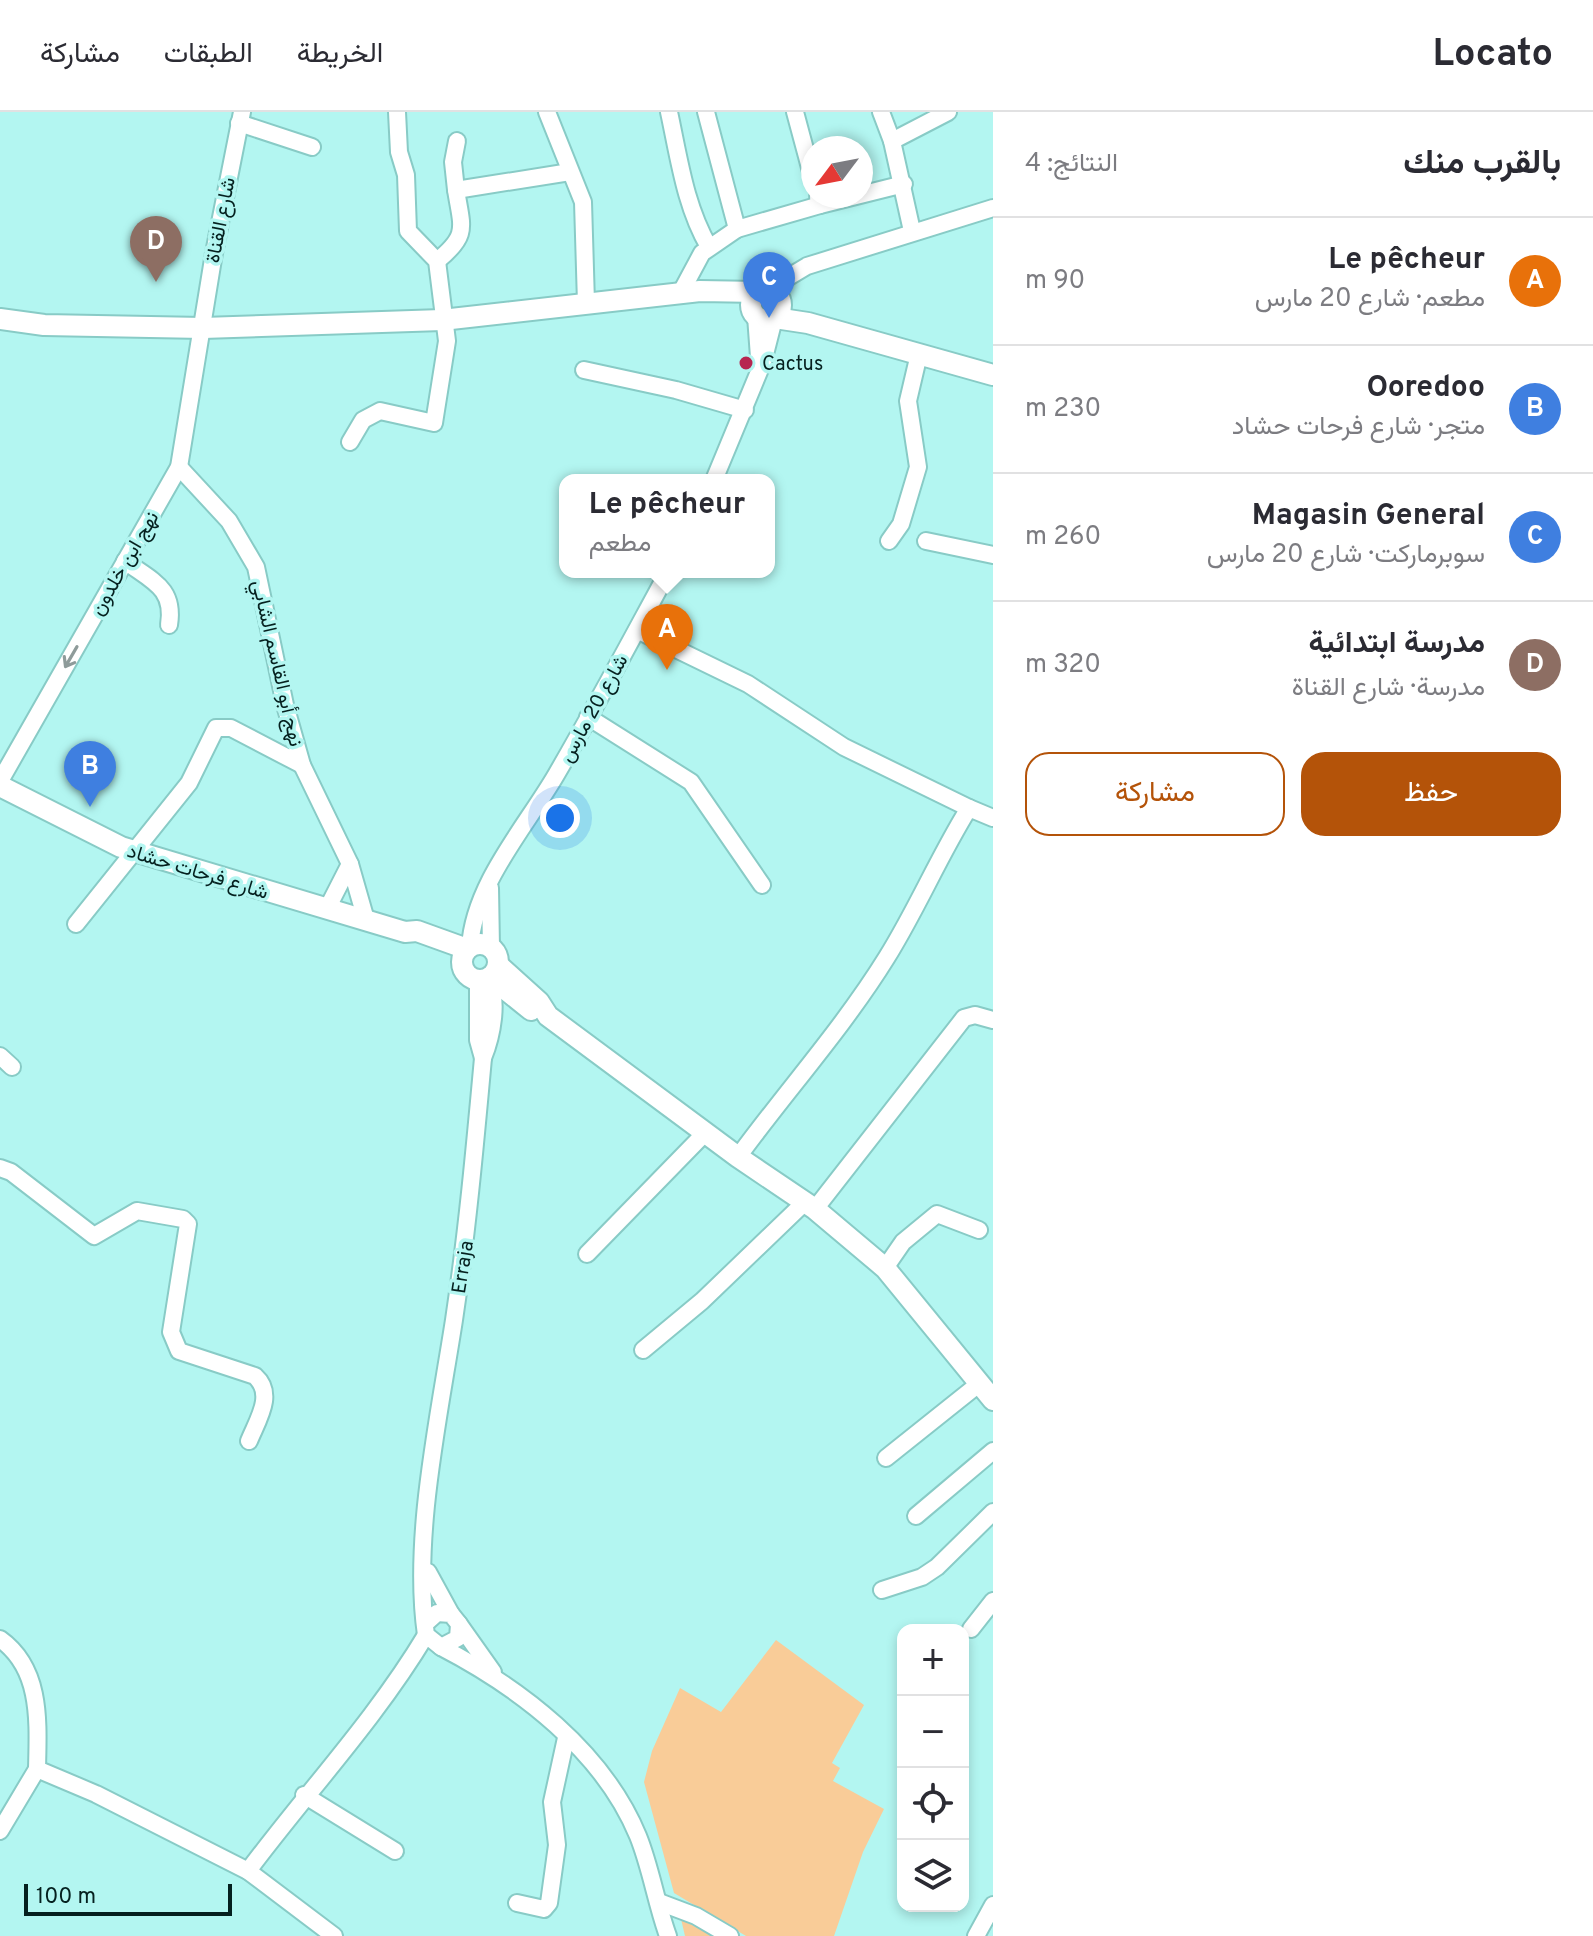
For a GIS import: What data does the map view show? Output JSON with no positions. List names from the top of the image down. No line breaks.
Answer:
{"streets":{"main road":["شارع فرحات حشاد"],"street":["شارع القناة","نهج ابن خلدون","نهج أبو القاسم الشابي","شارع 20 مارس","Erraja"]},"crossings":[["شارع القناة","نهج ابن خلدون"],["نهج ابن خلدون","نهج أبو القاسم الشابي"],["نهج ابن خلدون","شارع فرحات حشاد"],["نهج أبو القاسم الشابي","شارع فرحات حشاد"],["شارع 20 مارس","شارع فرحات حشاد"],["شارع 20 مارس","Erraja"],["شارع فرحات حشاد","Erraja"]],"one_way":["نهج ابن خلدون"],"places":["Cactus"],"scale_bar":"100 m","north":"bottom left","page":{"header":"Locato","nav":["الخريطة","الطبقات","مشاركة"],"heading":["بالقرب منك","النتائج: 4"],"list":[{"mark":"A","name":"Le pêcheur","note":"مطعم · شارع 20 مارس","value":"90 m"},{"mark":"B","name":"Ooredoo","note":"متجر · شارع فرحات حشاد","value":"230 m"},{"mark":"C","name":"Magasin General","note":"سوبرماركت · شارع 20 مارس","value":"260 m"},{"mark":"D","name":"مدرسة ابتدائية","note":"مدرسة · شارع القناة","value":"320 m"}],"pins":["D","C","A","B"],"popup":["Le pêcheur","مطعم"],"buttons":["حفظ","مشاركة"],"map_buttons":["+","−"],"scale":"100 m"}}
